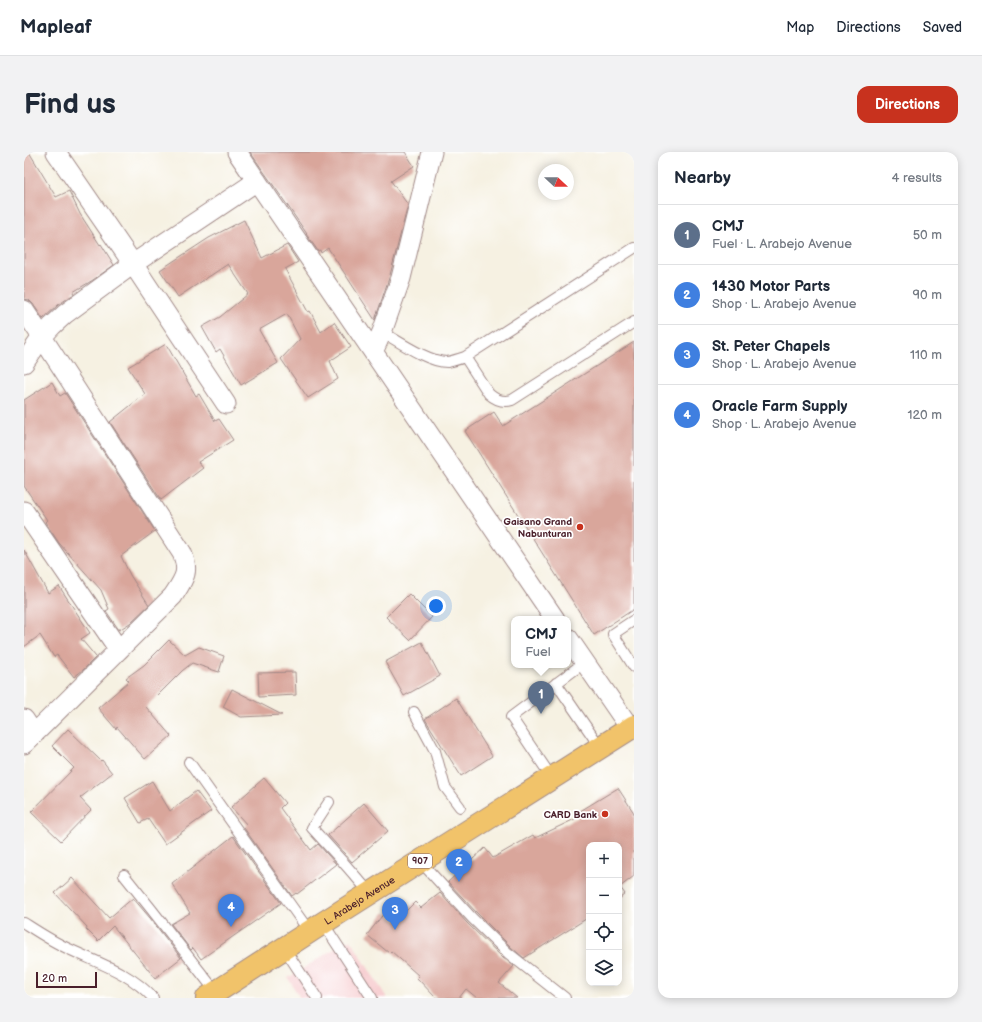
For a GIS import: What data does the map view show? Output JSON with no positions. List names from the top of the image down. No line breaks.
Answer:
{"streets":{"main road":["907","L. Arabejo Avenue"]},"places":["Gaisano Grand Nabunturan","CARD Bank"],"scale_bar":"20 m","north":"right","page":{"header":"Mapleaf","nav":["Map","Directions","Saved"],"buttons":"Directions","title":"Find us","heading":["Nearby","4 results"],"list":[{"mark":"1","name":"CMJ","note":"Fuel · L. Arabejo Avenue","value":"50 m"},{"mark":"2","name":"1430 Motor Parts","note":"Shop · L. Arabejo Avenue","value":"90 m"},{"mark":"3","name":"St. Peter Chapels","note":"Shop · L. Arabejo Avenue","value":"110 m"},{"mark":"4","name":"Oracle Farm Supply","note":"Shop · L. Arabejo Avenue","value":"120 m"}],"popup":["CMJ","Fuel"],"pins":["1","2","4","3"],"map_buttons":["+","−"],"scale":"20 m"}}
